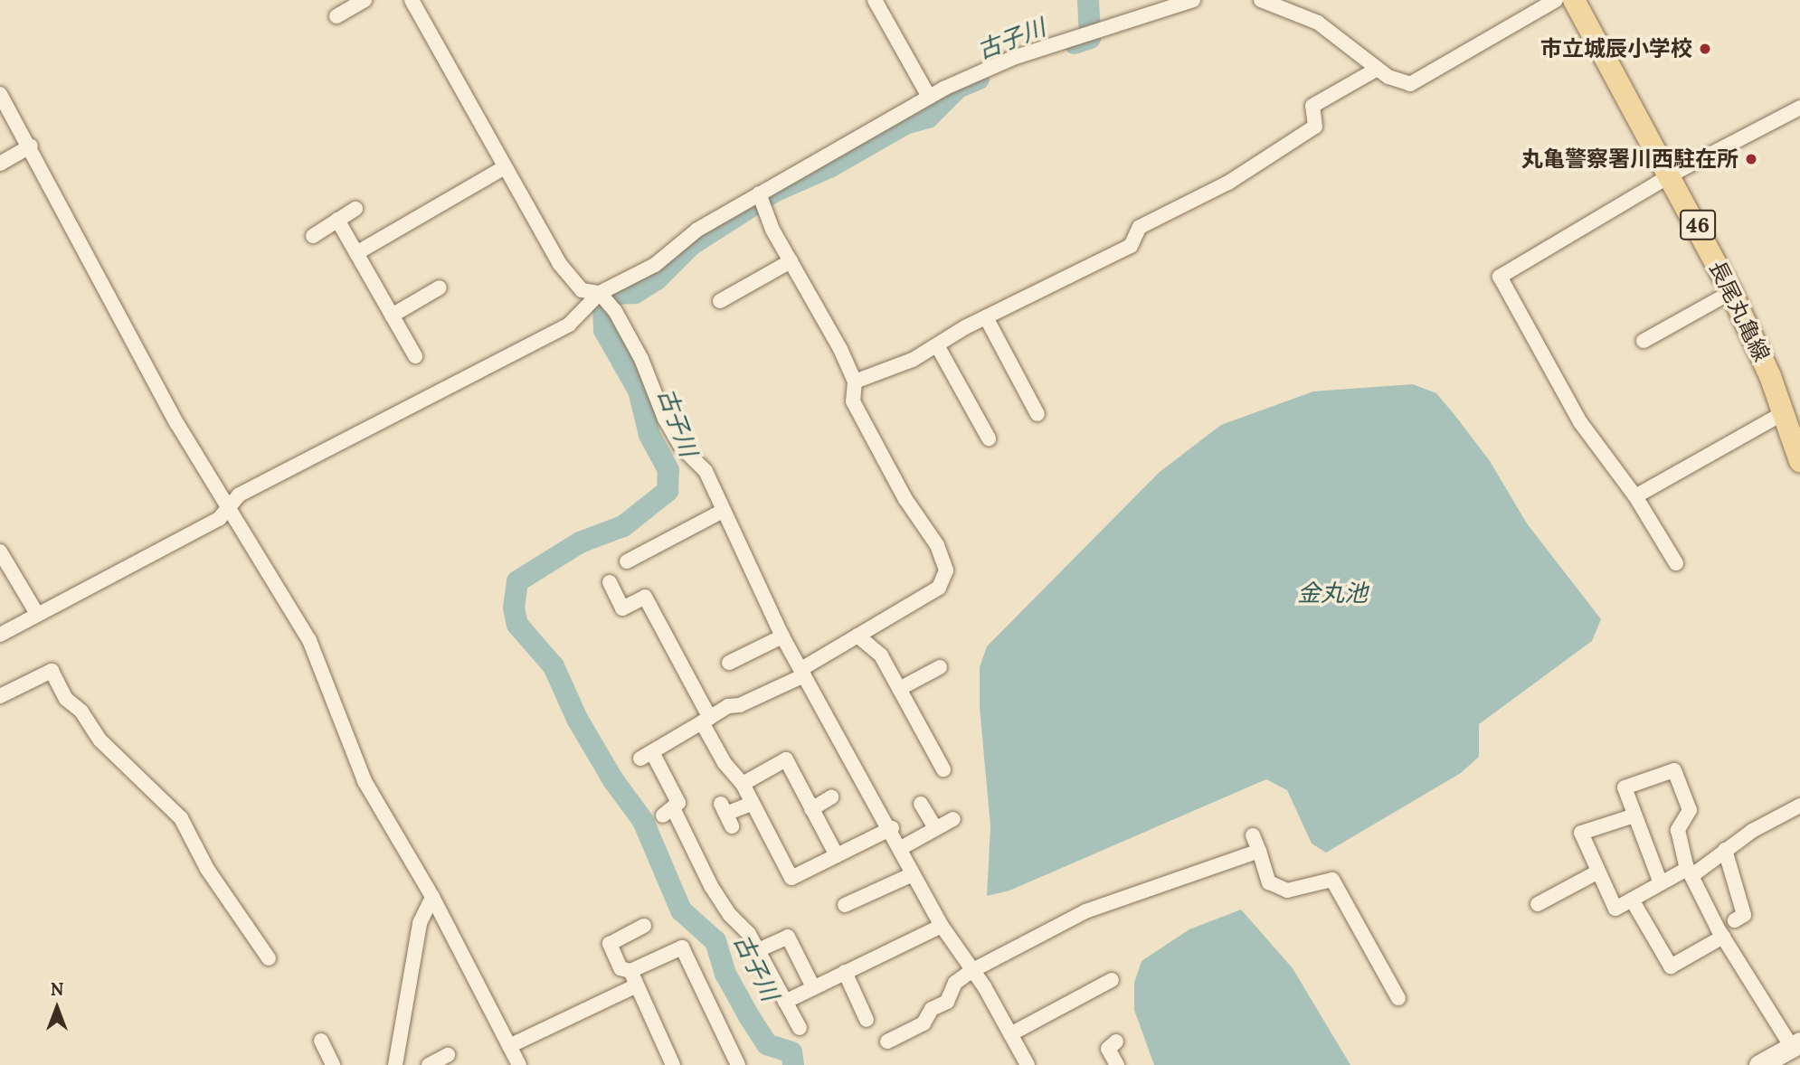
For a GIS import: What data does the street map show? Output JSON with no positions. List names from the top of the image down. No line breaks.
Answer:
{"streets":{"main road":["46","長尾丸亀線"]},"water":["古子川","金丸池"],"places":["市立城辰小学校","丸亀警察署川西駐在所"],"north":"top"}
